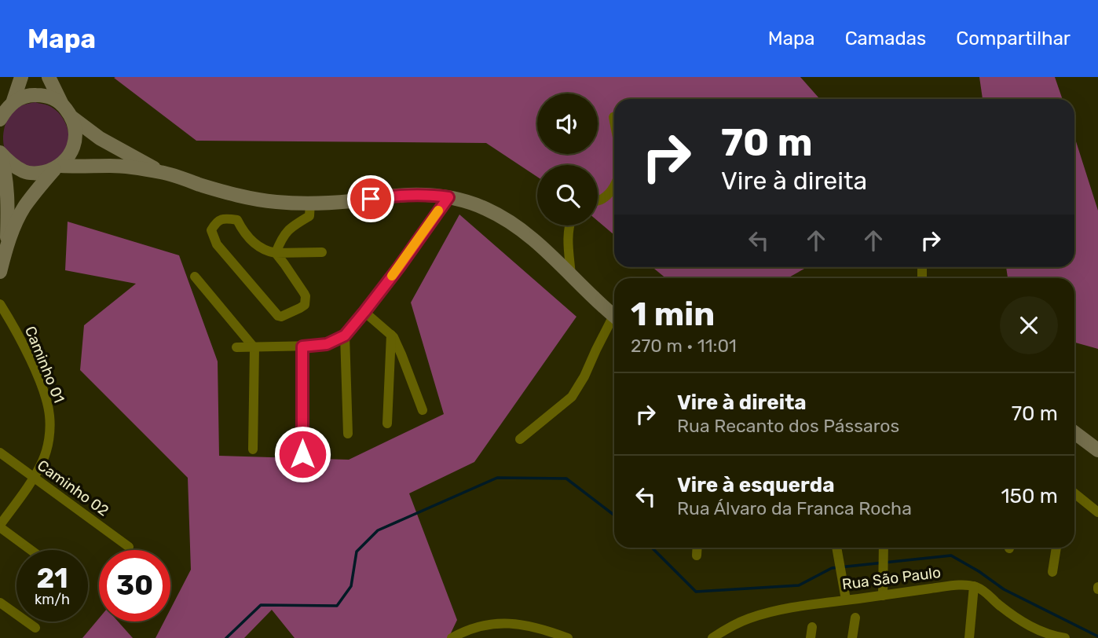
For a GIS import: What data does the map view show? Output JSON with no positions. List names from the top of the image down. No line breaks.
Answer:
{"streets":{"street":["Caminho 01","Caminho 02","Rua São Paulo"]},"crossings":[["Caminho 01","Caminho 02"]],"page":{"header":"Mapa","nav":["Mapa","Camadas","Compartilhar"],"turn":["70 m","Vire à direita"],"heading":["1 min","270 m · 11:01"],"list":[{"name":"Vire à direita","note":"Rua Recanto dos Pássaros","value":"70 m"},{"name":"Vire à esquerda","note":"Rua Álvaro da Franca Rocha","value":"150 m"}],"speed":"21 km/h","limit":"30"}}
